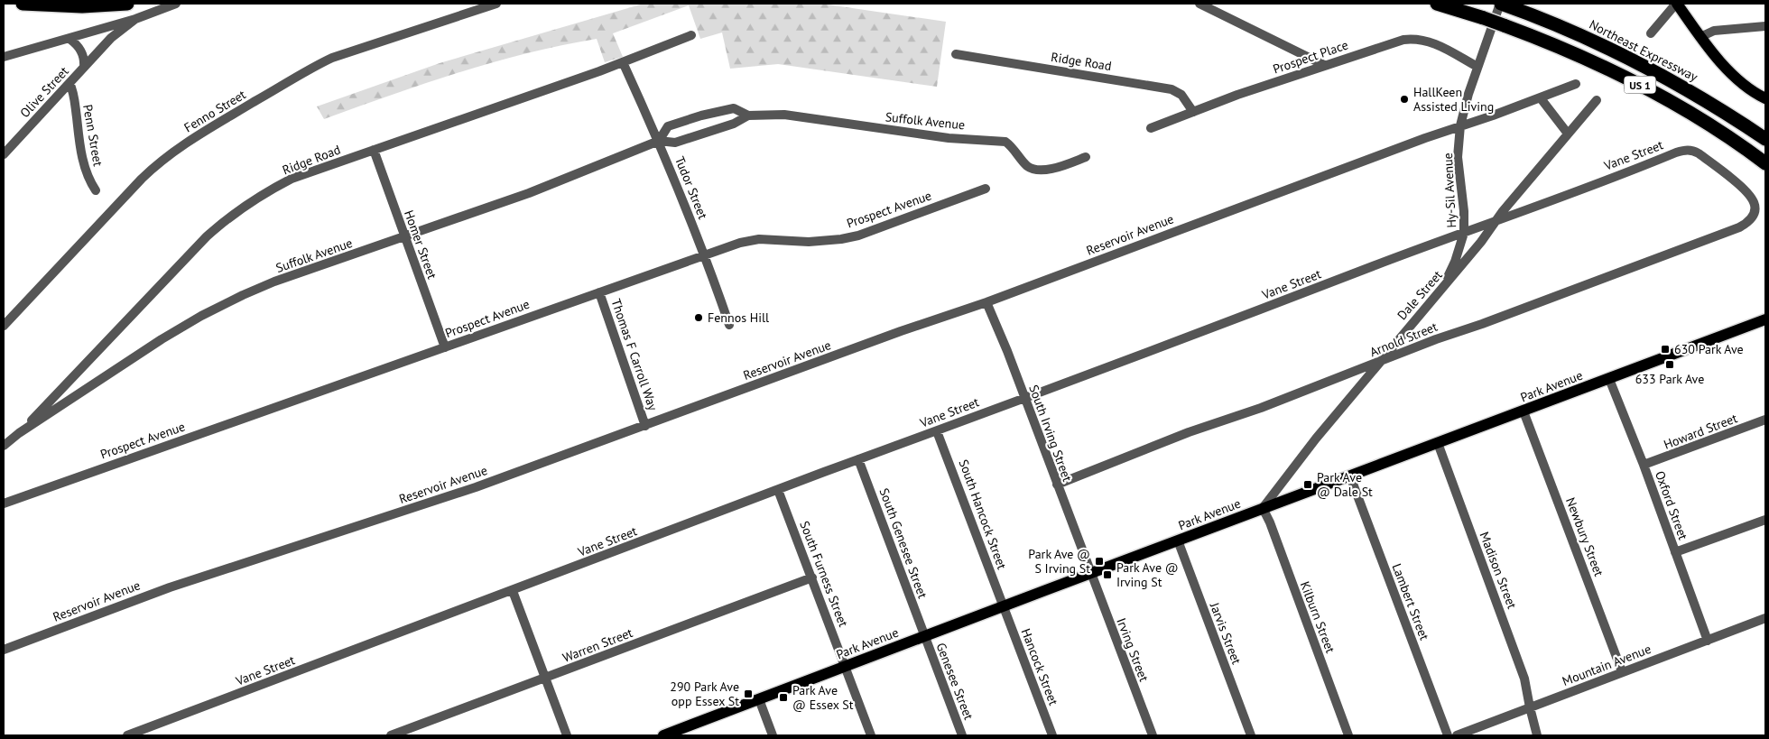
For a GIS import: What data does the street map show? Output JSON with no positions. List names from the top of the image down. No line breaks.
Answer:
{"streets":{"highway":["Northeast Expressway","US 1"],"main road":["Park Avenue"],"street":["Prospect Place","Ridge Road","Olive Street","Fenno Street","Suffolk Avenue","Penn Street","Vane Street","Tudor Street","Hy-Sil Avenue","Prospect Avenue","Reservoir Avenue","Homer Street","Dale Street","Arnold Street","Thomas F Carroll Way","Howard Street","South Irving Street","Oxford Street","South Hancock Street","Newbury Street","South Genesee Street","Madison Street","South Furness Street","Lambert Street","Kilburn Street","Jarvis Street","Warren Street","Irving Street","Mountain Avenue","Hancock Street","Genesee Street"]},"crossings":[["Northeast Expressway","Hy-Sil Avenue"],["Prospect Place","Ridge Road"],["Prospect Place","Hy-Sil Avenue"],["Ridge Road","Suffolk Avenue"],["Ridge Road","Tudor Street"],["Ridge Road","Homer Street"],["Olive Street","Penn Street"],["Suffolk Avenue","Tudor Street"],["Suffolk Avenue","Homer Street"],["Vane Street","Hy-Sil Avenue"],["Vane Street","Dale Street"],["Vane Street","Arnold Street"],["Vane Street","South Irving Street"],["Vane Street","South Hancock Street"],["Vane Street","South Genesee Street"],["Vane Street","South Furness Street"],["Tudor Street","Prospect Avenue"],["Hy-Sil Avenue","Reservoir Avenue"],["Hy-Sil Avenue","Dale Street"],["Prospect Avenue","Homer Street"],["Prospect Avenue","Thomas F Carroll Way"],["Reservoir Avenue","Thomas F Carroll Way"],["Reservoir Avenue","South Irving Street"],["Dale Street","Arnold Street"],["Dale Street","Park Avenue"],["Dale Street","Kilburn Street"],["Arnold Street","South Irving Street"],["Park Avenue","South Irving Street"],["Park Avenue","Oxford Street"],["Park Avenue","South Hancock Street"],["Park Avenue","Newbury Street"],["Park Avenue","South Genesee Street"],["Park Avenue","Madison Street"],["Park Avenue","South Furness Street"],["Park Avenue","Lambert Street"],["Park Avenue","Kilburn Street"],["Park Avenue","Jarvis Street"],["Park Avenue","Irving Street"],["Park Avenue","Hancock Street"],["Park Avenue","Genesee Street"],["Howard Street","Oxford Street"],["South Irving Street","Irving Street"],["Oxford Street","Mountain Avenue"],["South Hancock Street","Hancock Street"],["Newbury Street","Mountain Avenue"],["South Genesee Street","Genesee Street"],["Madison Street","Mountain Avenue"],["South Furness Street","Warren Street"]],"places":{"other":["HallKeen Assisted Living","Fennos Hill"],"transit":["630 Park Ave","633 Park Ave","Park Ave @ Dale St","Park Ave @ S Irving St","Park Ave @ Irving St","290 Park Ave opp Essex St","Park Ave @ Essex St"]}}
